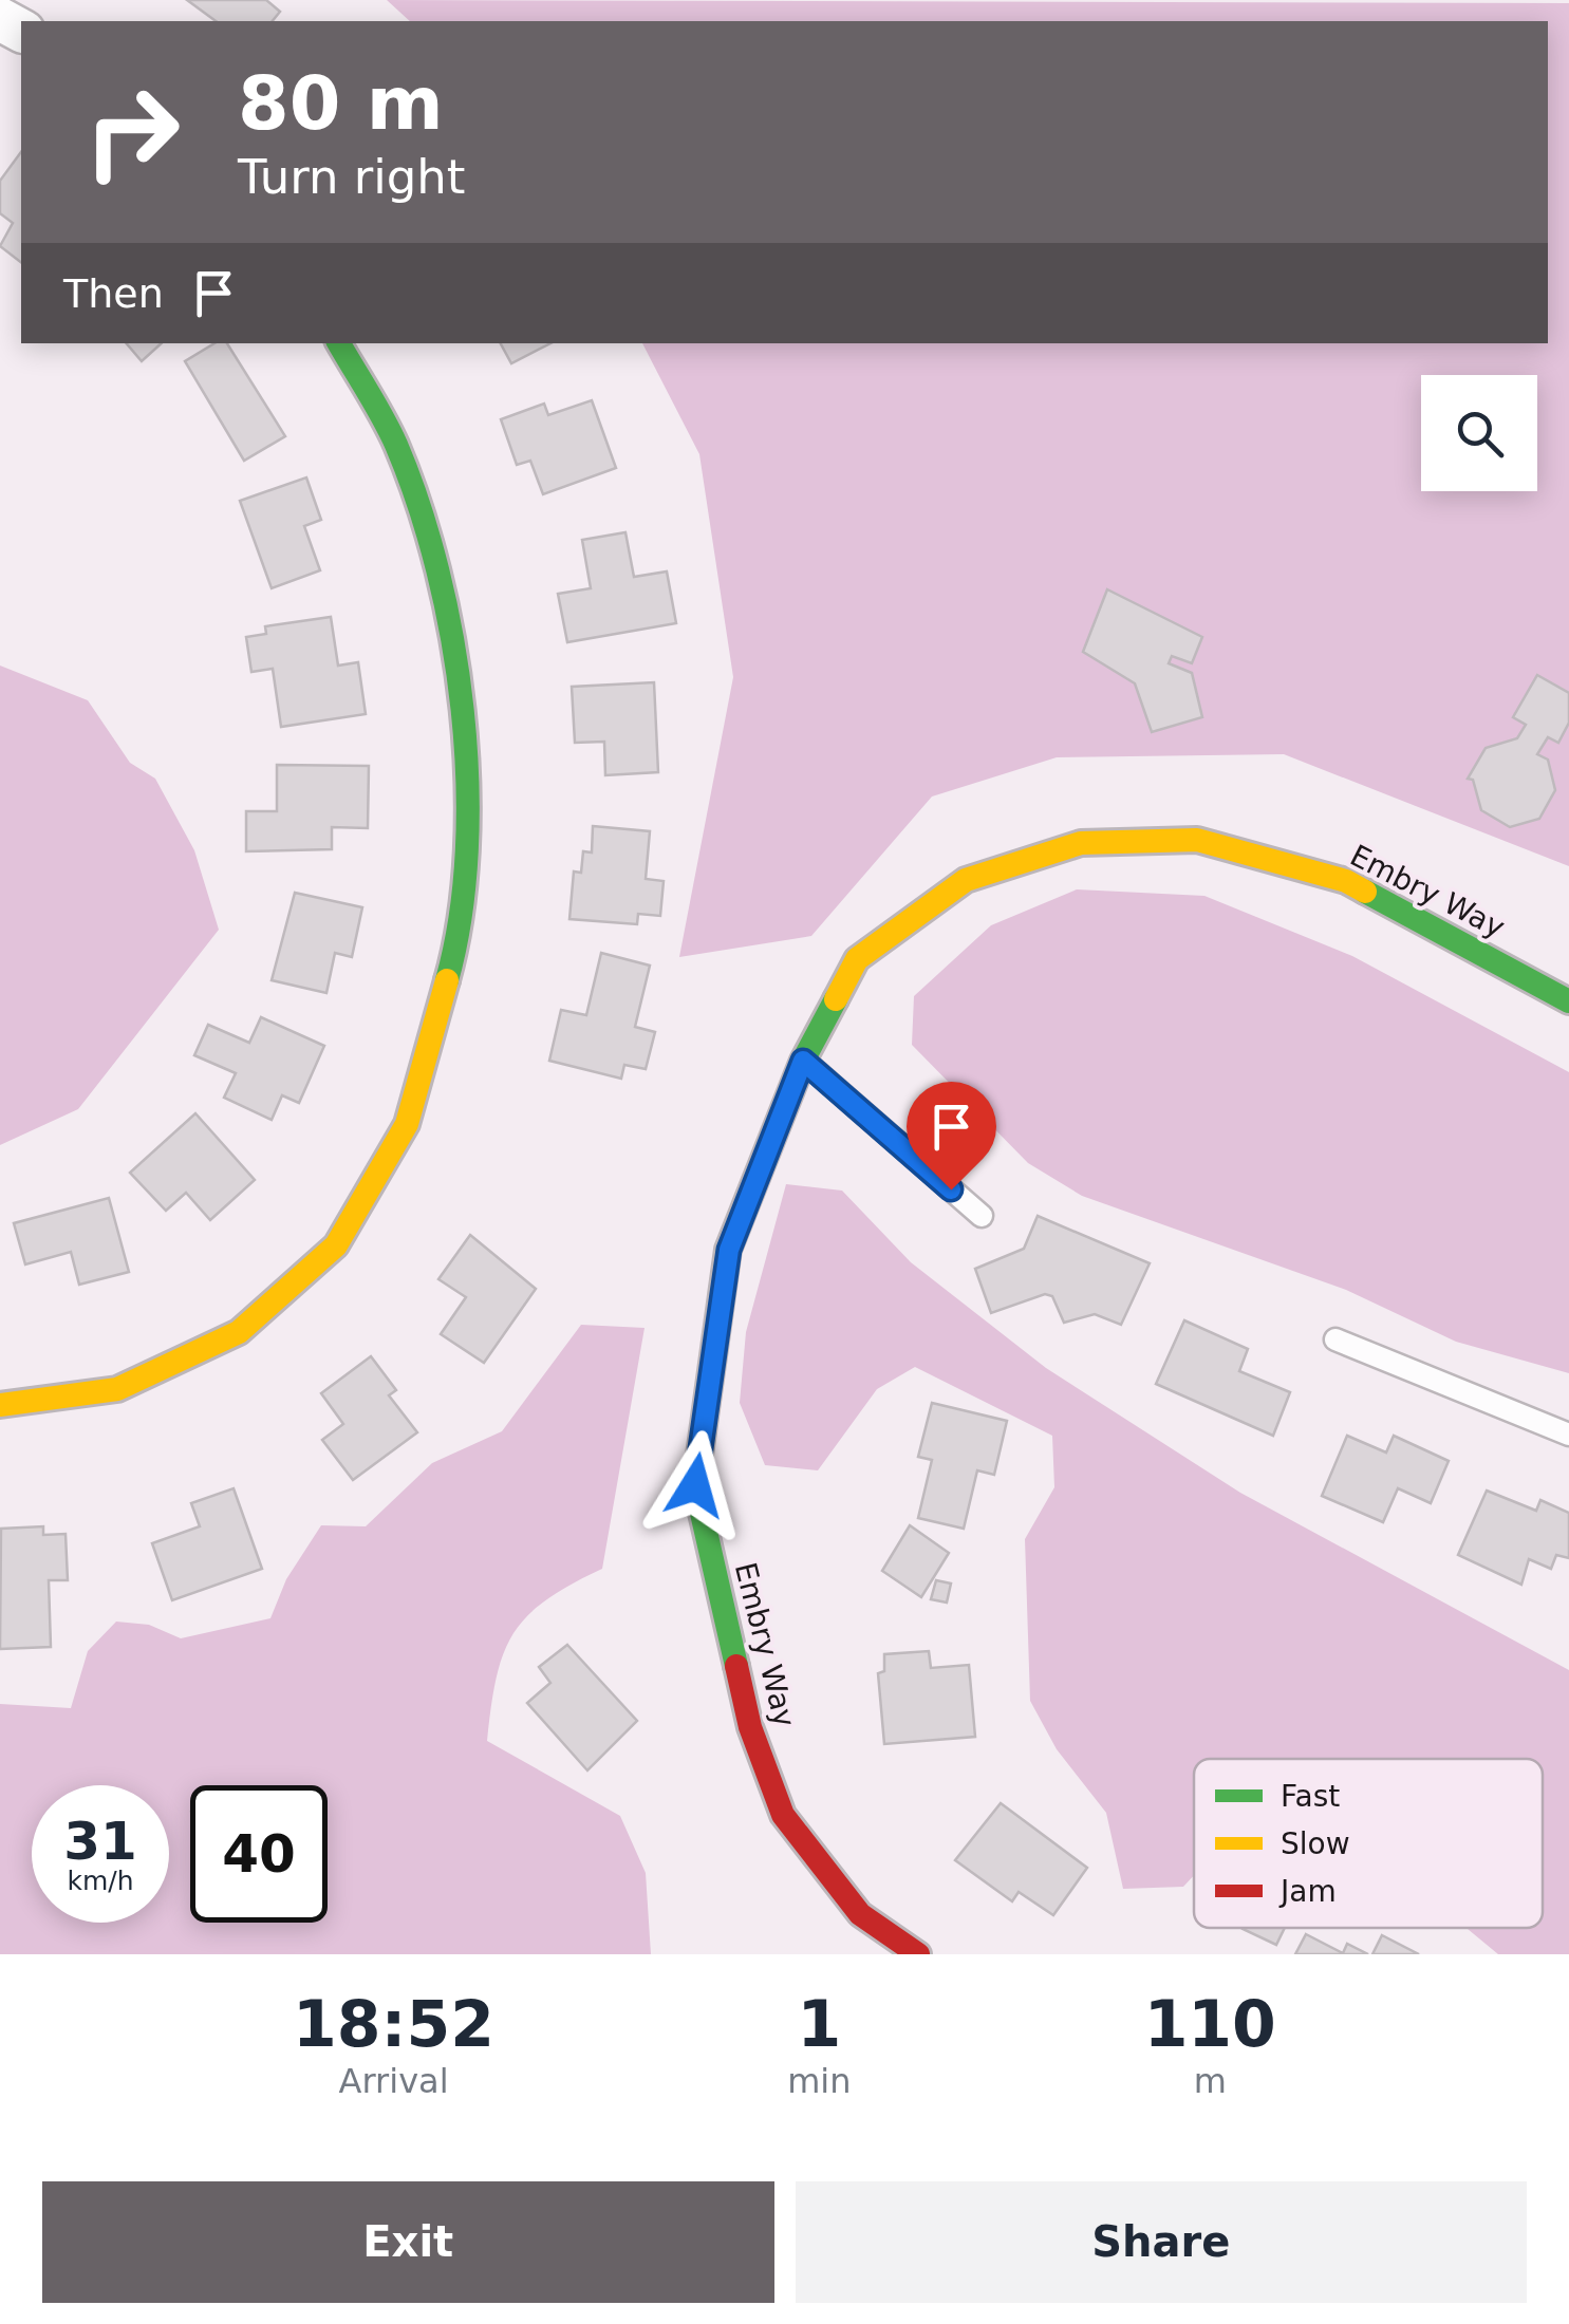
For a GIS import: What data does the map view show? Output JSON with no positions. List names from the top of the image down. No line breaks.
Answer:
{"streets":{"street":["Embry Way"]},"legend":["Fast","Slow","Jam"],"page":{"turn":["80 m","Turn right"],"then":"Then","speed":"31 km/h","limit":"40","eta":["18:52","Arrival","1","min","110","m"],"buttons":["Exit","Share"]}}
